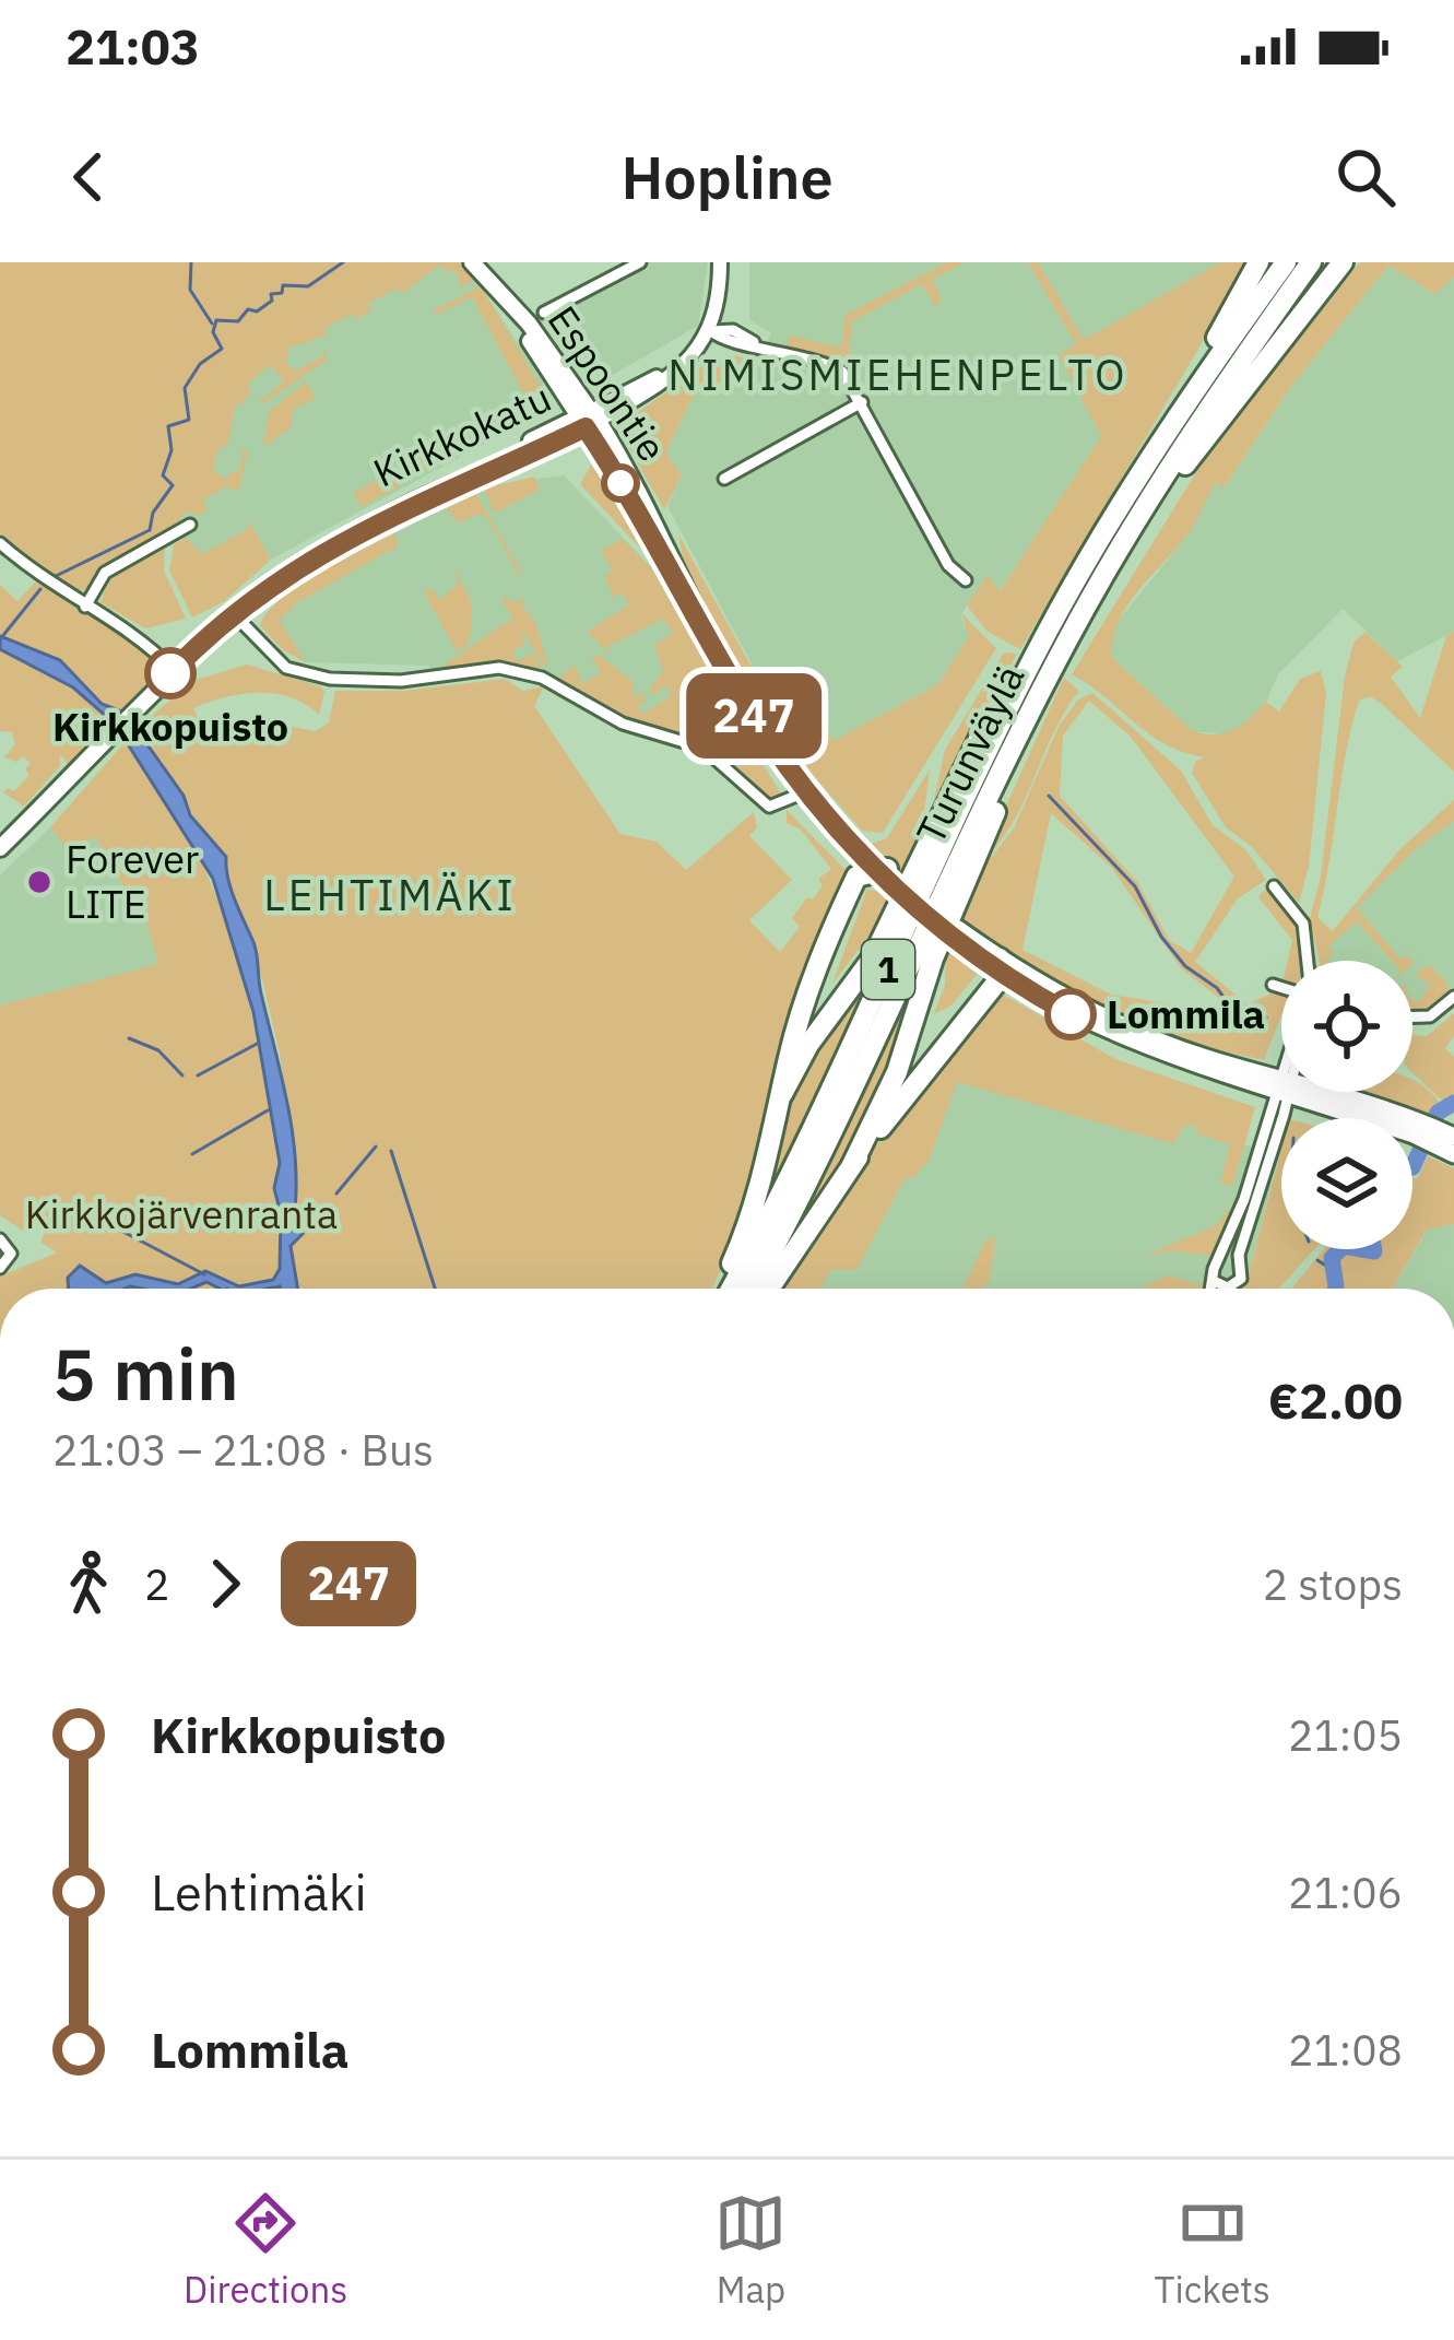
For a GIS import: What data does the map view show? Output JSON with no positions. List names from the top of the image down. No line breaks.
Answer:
{"streets":{"highway":["Turunväylä","1"],"main road":["Espoontie","Kirkkokatu"]},"crossings":[["Espoontie","Kirkkokatu"]],"districts":["NIMISMIEHENPELTO","LEHTIMÄKI"],"parks":["Kirkkojärvenranta"],"places":["Kirkkopuisto","Forever LITE","Lommila"],"lines":["bus line 247"],"page":{"status":"21:03","header":"Hopline","on_map":"247","heading":["5 min","21:03 – 21:08 · Bus","€2.00"],"legs":["2","247","2 stops"],"list":[{"name":"Kirkkopuisto","value":"21:05"},{"name":"Lehtimäki","value":"21:06"},{"name":"Lommila","value":"21:08"}],"tabs":["Directions","Map","Tickets"]}}
